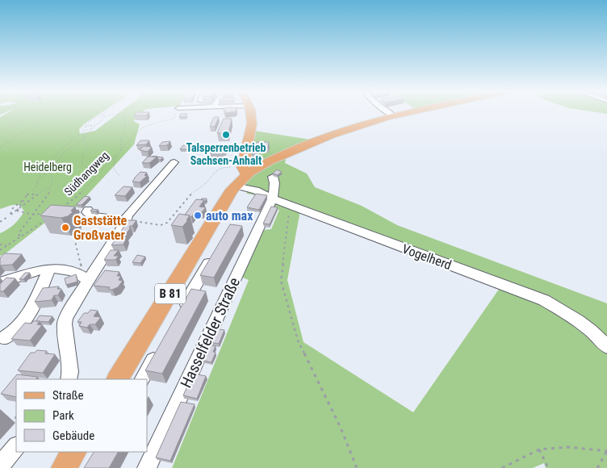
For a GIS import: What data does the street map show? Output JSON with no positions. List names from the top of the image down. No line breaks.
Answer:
{"streets":{"main road":["B 81"],"street":["Vogelherd","Hasselfelder Straße"],"path":["Südhangweg"]},"crossings":[["Vogelherd","B 81"],["Vogelherd","Hasselfelder Straße"]],"parks":["Heidelberg"],"places":["Talsperrenbetrieb Sachsen-Anhalt","auto max","Gaststätte Großvater"],"legend":["Straße","Park","Gebäude"]}
